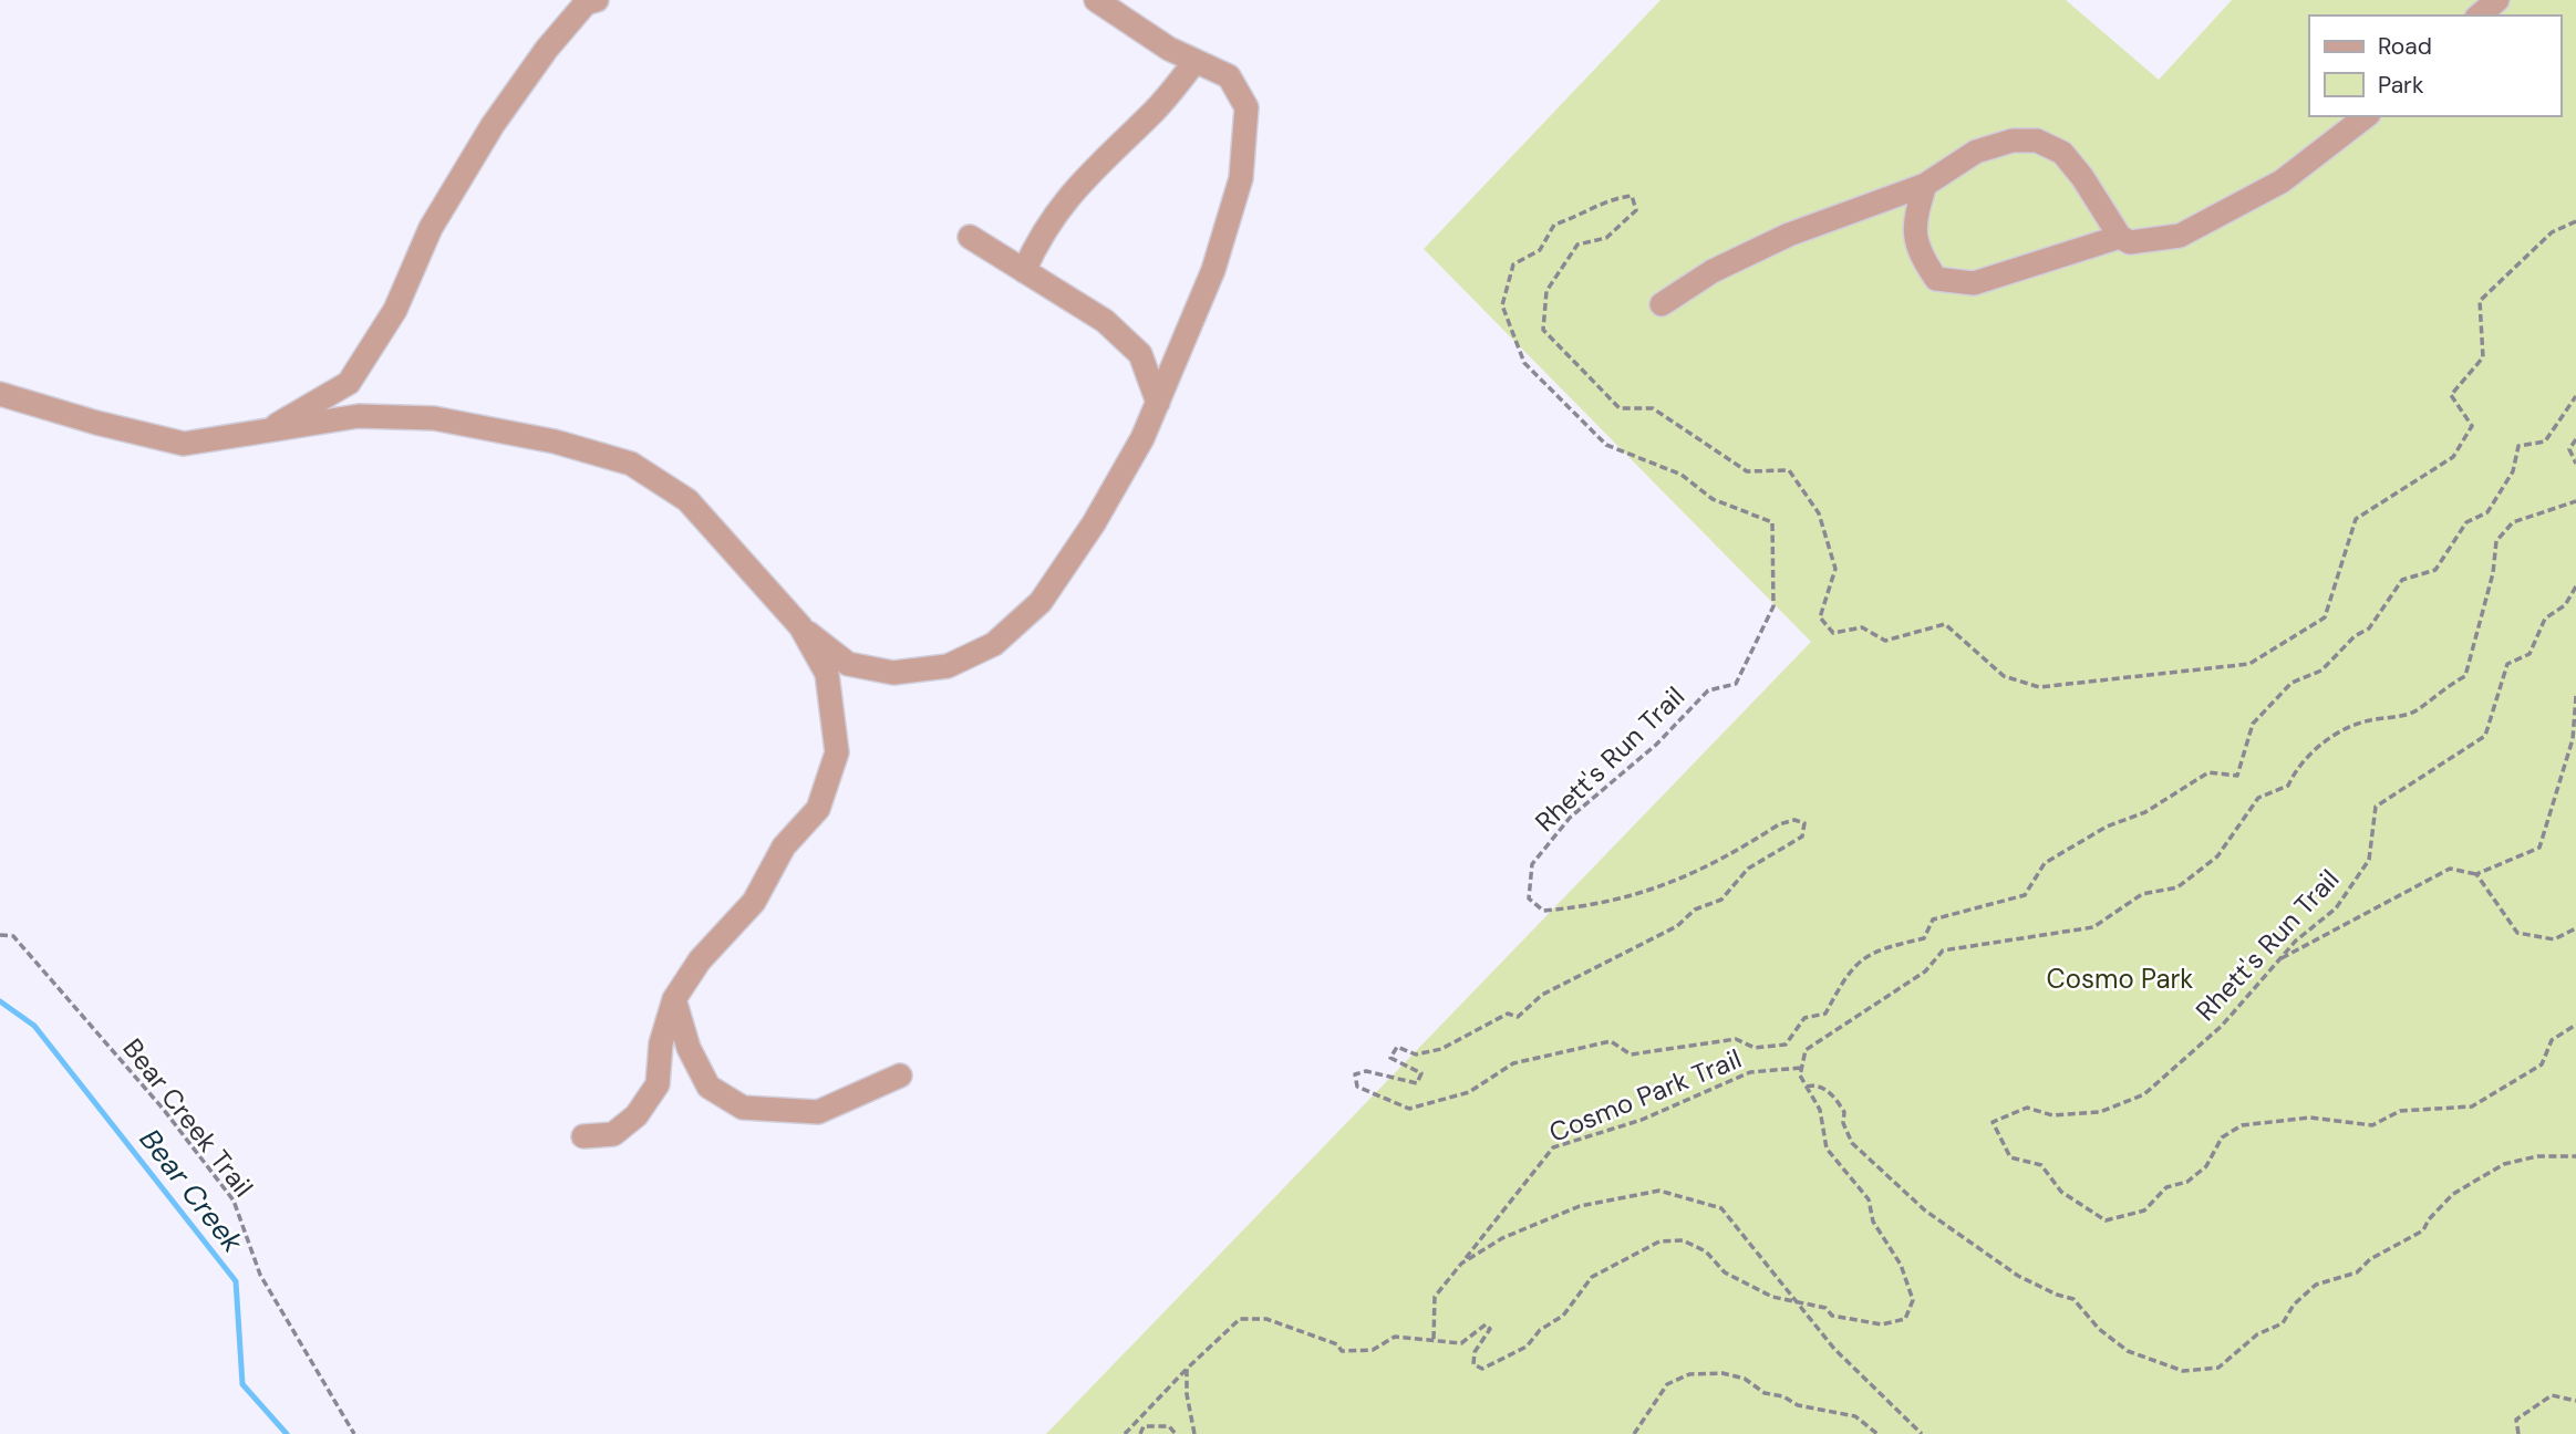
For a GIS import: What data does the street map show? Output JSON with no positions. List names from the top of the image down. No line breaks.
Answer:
{"streets":{"path":["Rhett's Run Trail","Cosmo Park Trail","Bear Creek Trail"]},"water":["Bear Creek"],"parks":["Cosmo Park"],"legend":["Road","Park"]}
